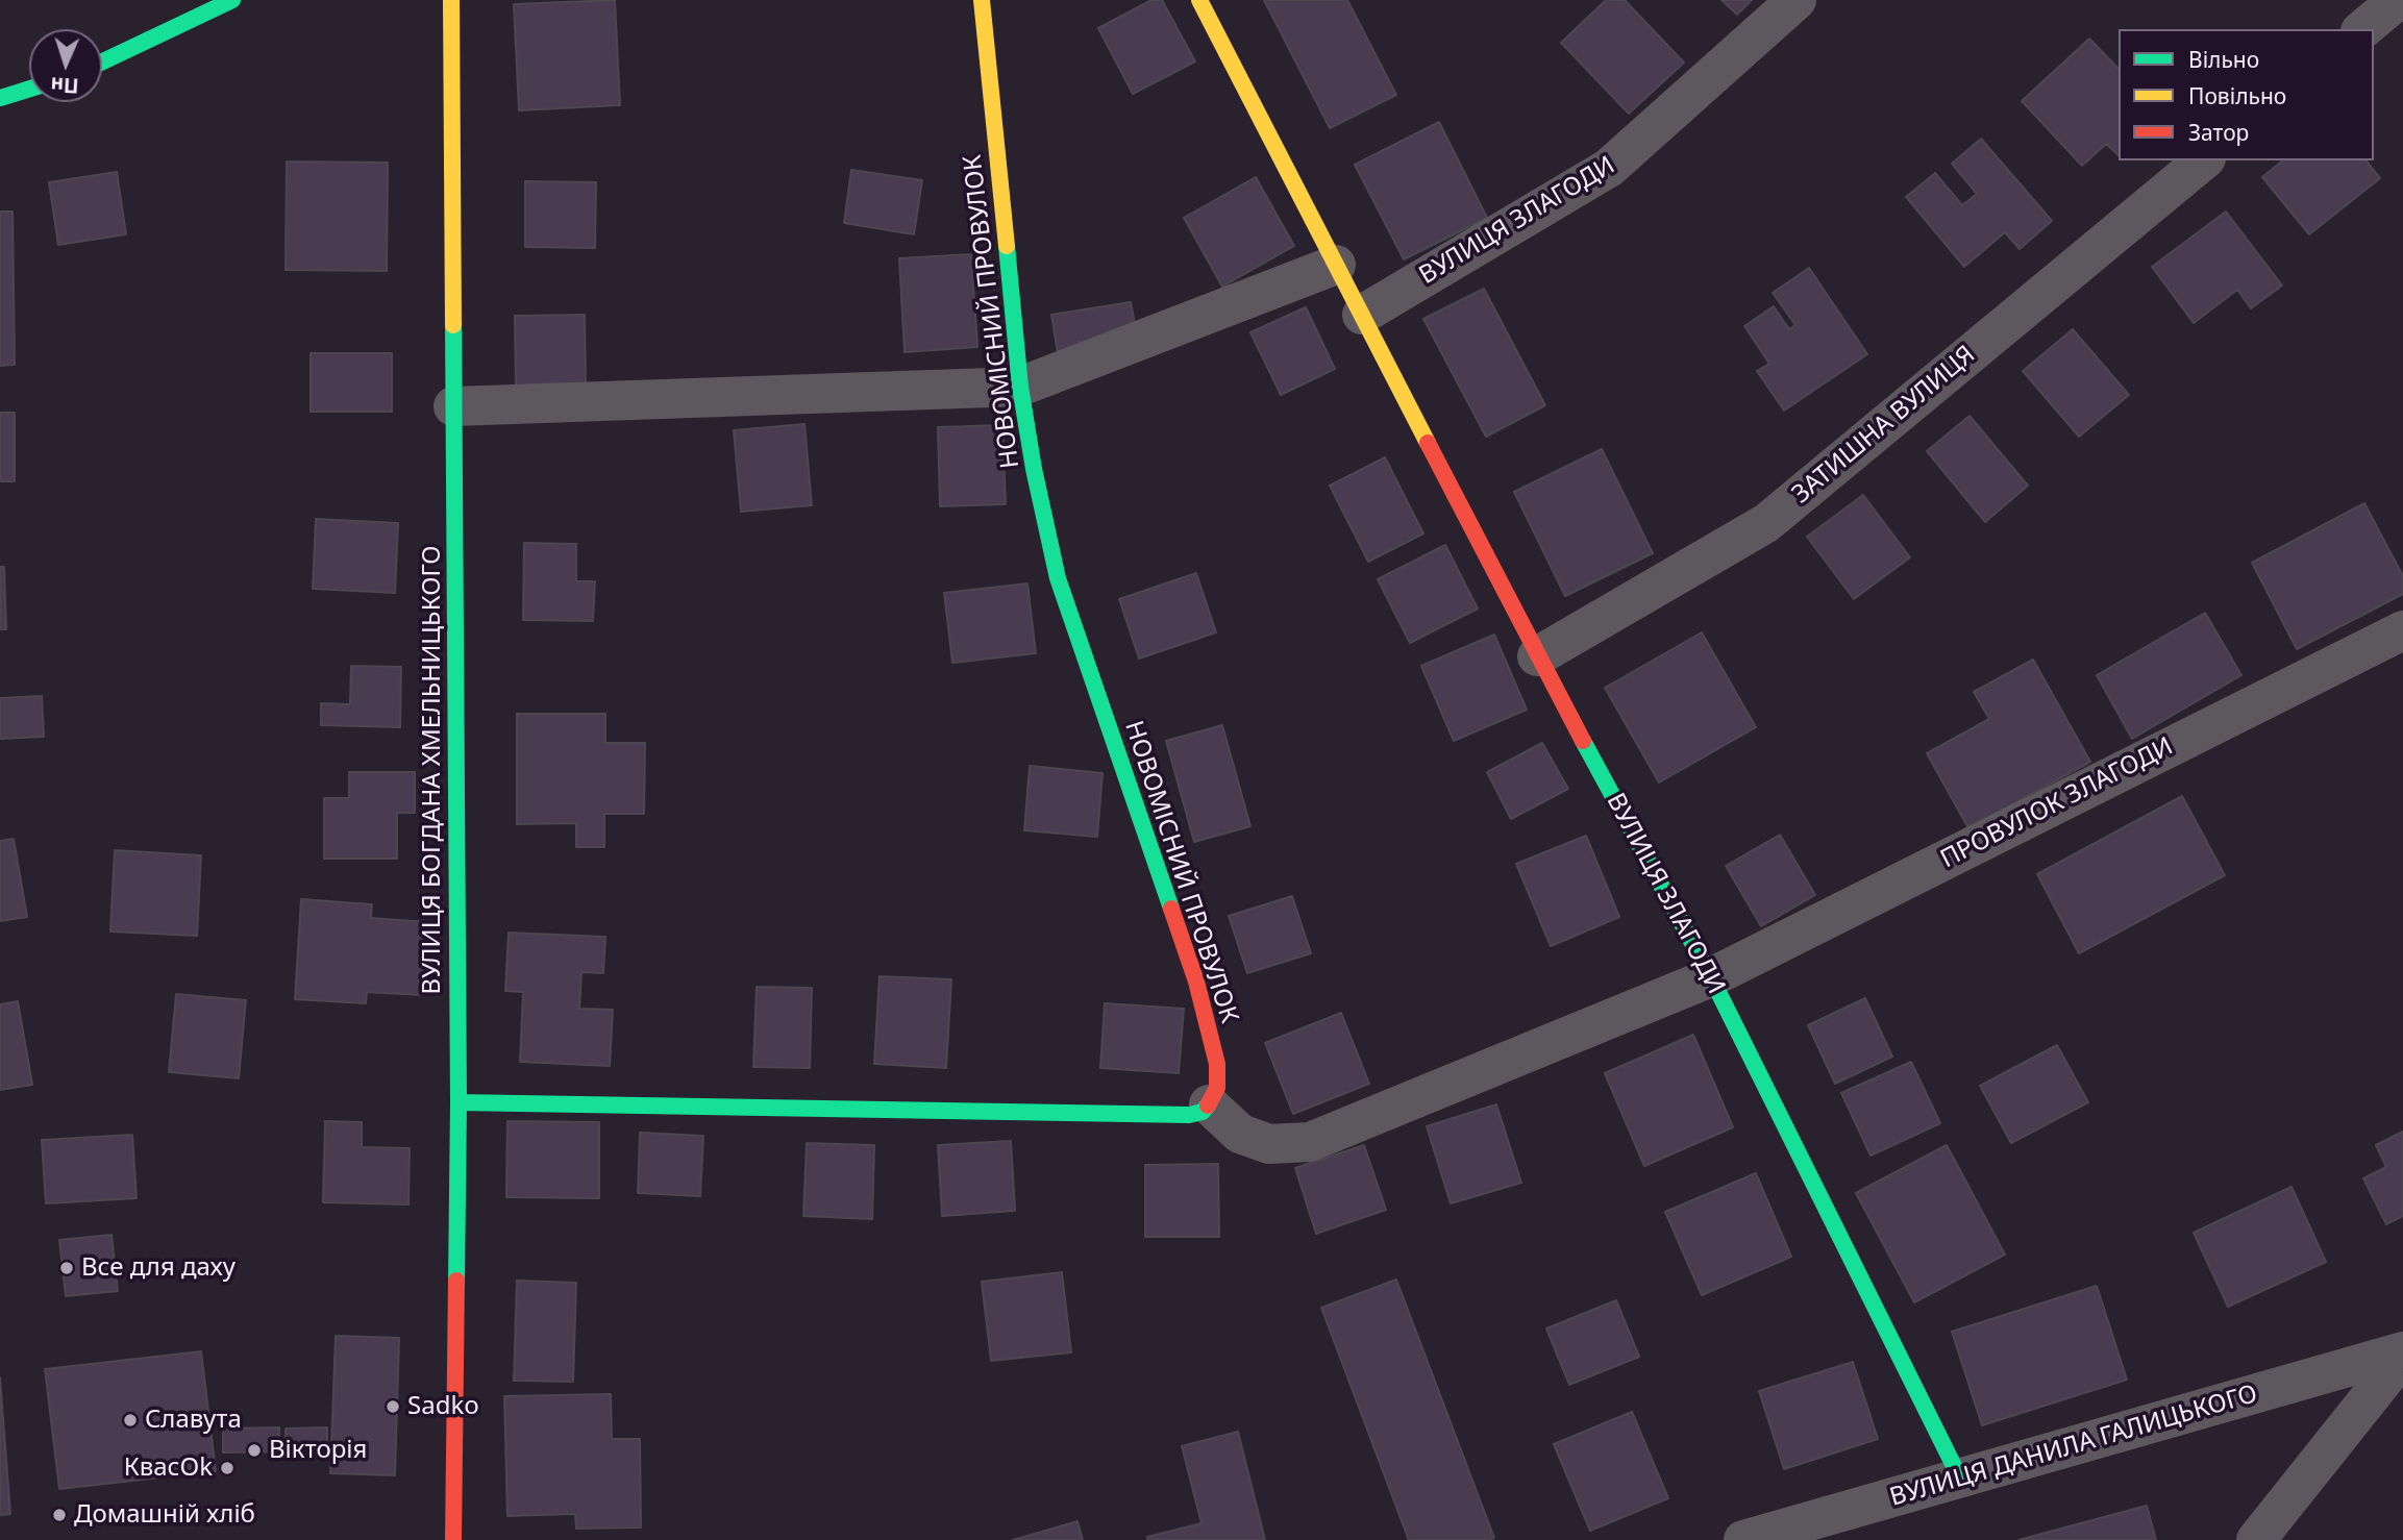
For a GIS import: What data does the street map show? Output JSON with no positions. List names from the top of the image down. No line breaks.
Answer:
{"streets":{"street":["ВУЛИЦЯ ЗЛАГОДИ","НОВОМІСНИЙ ПРОВУЛОК","ЗАТИШНА ВУЛИЦЯ","ВУЛИЦЯ БОГДАНА ХМЕЛЬНИЦЬКОГО","ПРОВУЛОК ЗЛАГОДИ","ВУЛИЦЯ ДАНИЛА ГАЛИЦЬКОГО"]},"crossings":[["ВУЛИЦЯ ЗЛАГОДИ","ЗАТИШНА ВУЛИЦЯ"],["ВУЛИЦЯ ЗЛАГОДИ","ПРОВУЛОК ЗЛАГОДИ"],["ВУЛИЦЯ ЗЛАГОДИ","ВУЛИЦЯ ДАНИЛА ГАЛИЦЬКОГО"],["НОВОМІСНИЙ ПРОВУЛОК","ПРОВУЛОК ЗЛАГОДИ"]],"places":["Все для даху","Sadko","Славута","Вікторія","КвасOk","Домашній хліб"],"legend":["Вільно","Повільно","Затор"],"north":"bottom"}
